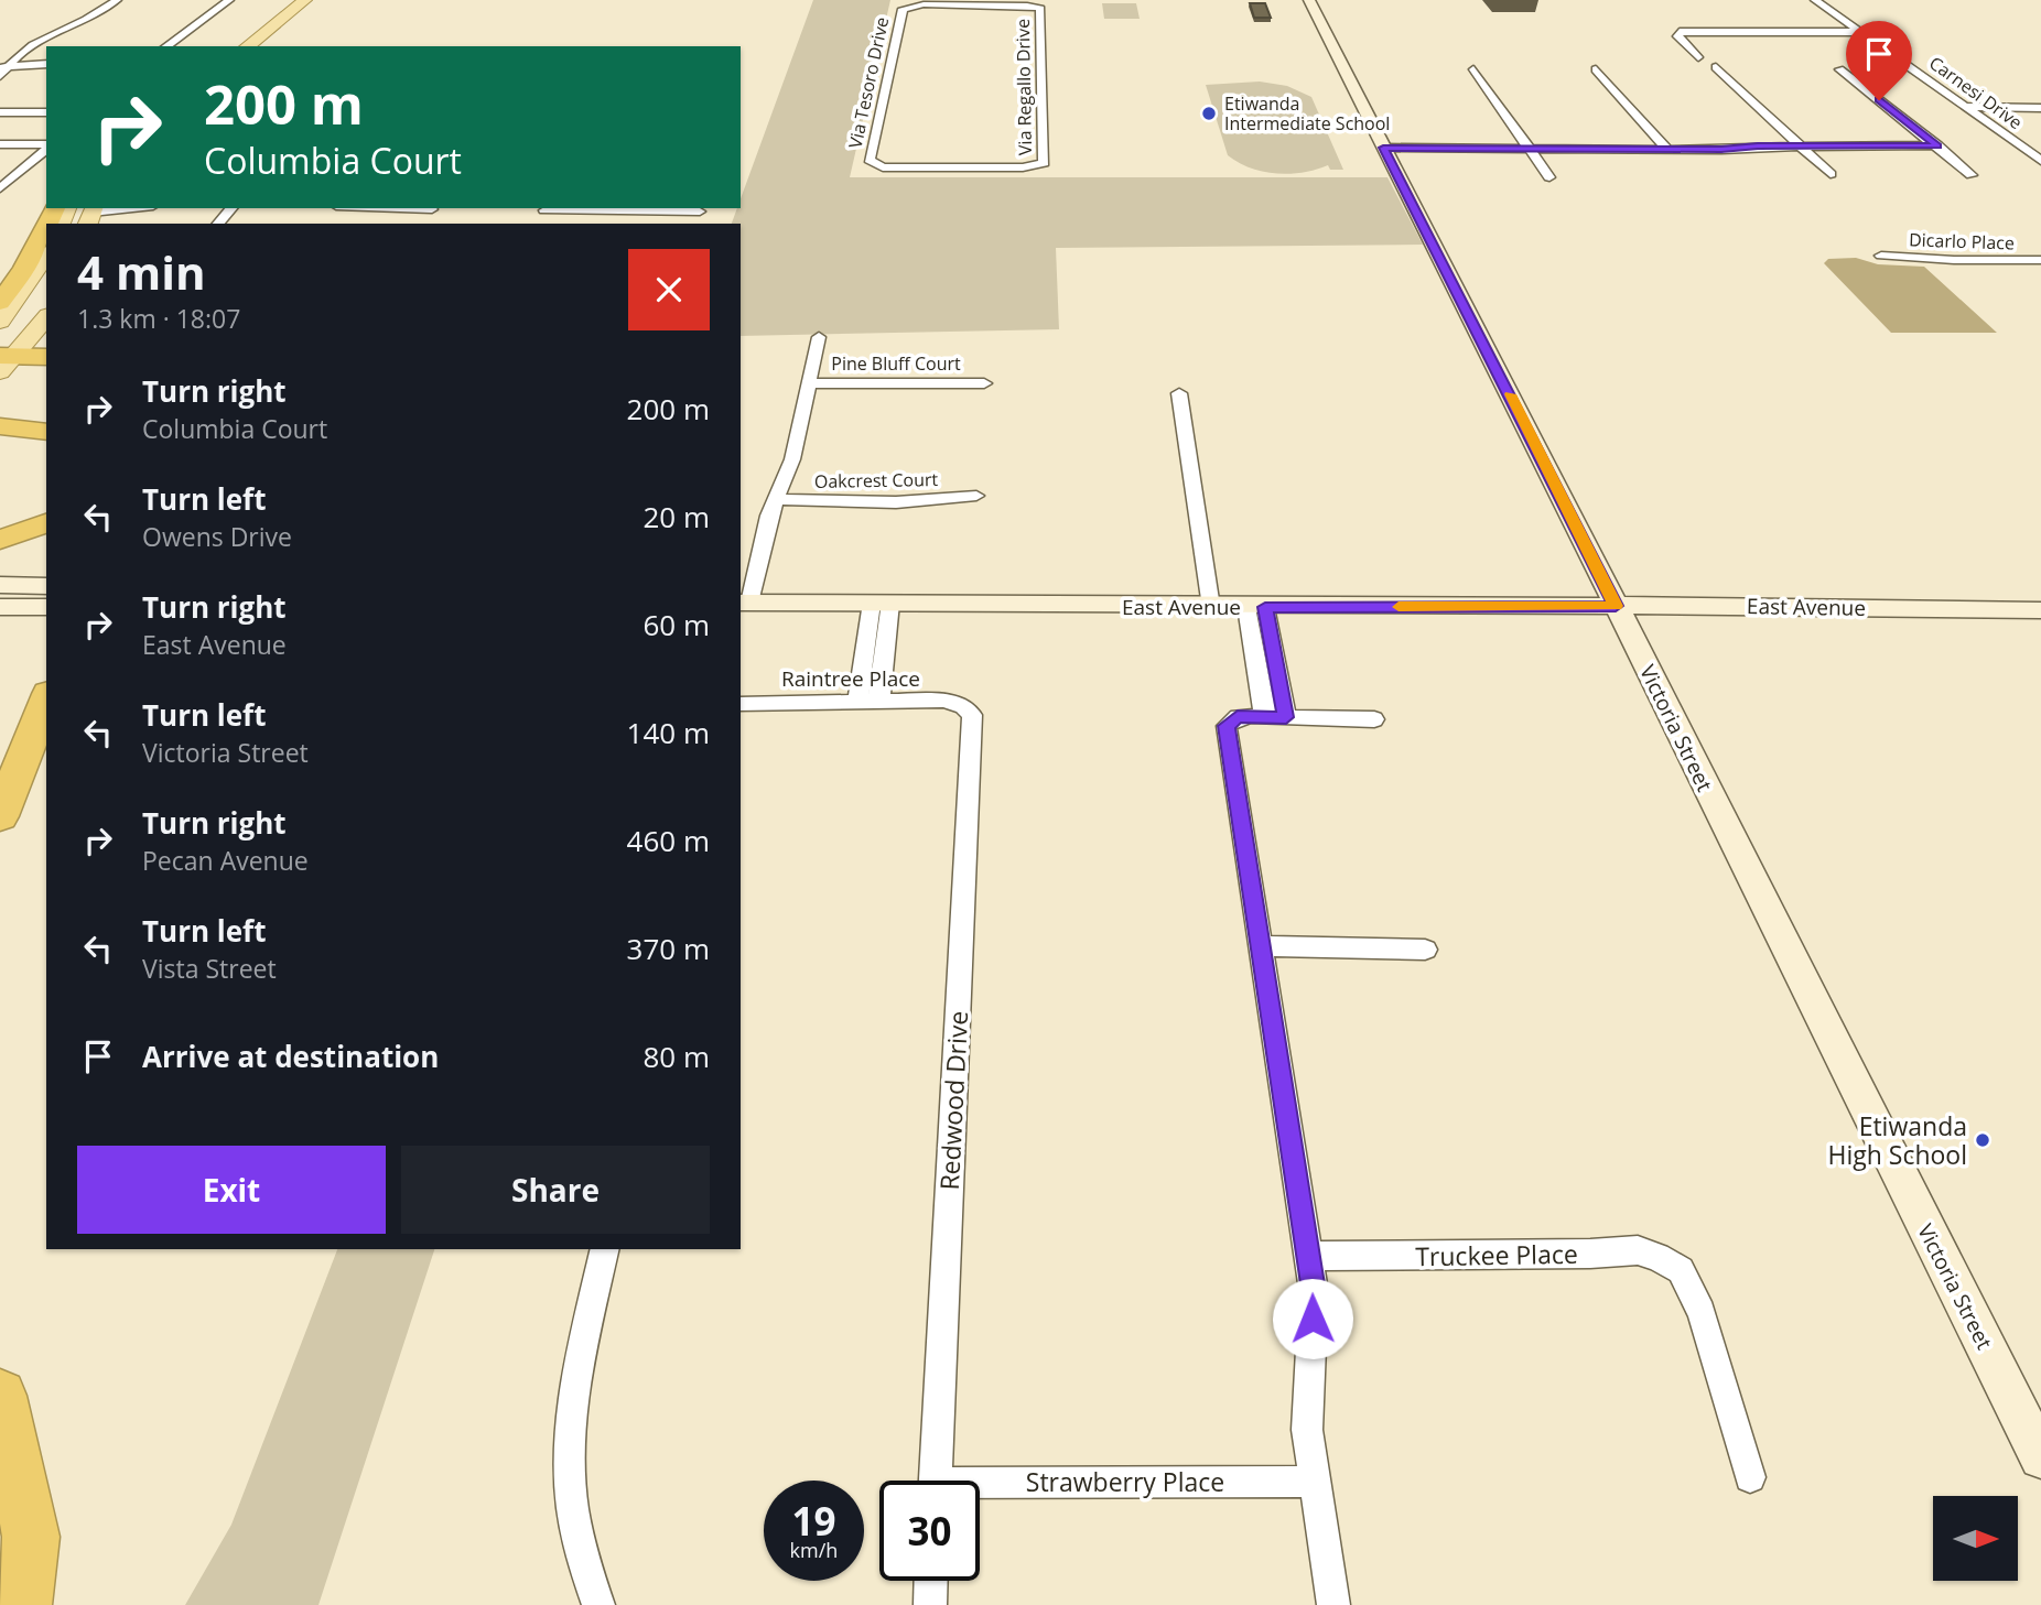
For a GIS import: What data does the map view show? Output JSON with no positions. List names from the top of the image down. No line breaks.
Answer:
{"streets":{"street":["Via Tesoro Drive","Via Regallo Drive","Carnesi Drive","Dicarlo Place","Pine Bluff Court","Oakcrest Court","East Avenue","Raintree Place","Victoria Street","Redwood Drive","Truckee Place","Strawberry Place"]},"crossings":[["Via Tesoro Drive","Via Regallo Drive"],["East Avenue","Victoria Street"],["Raintree Place","Redwood Drive"]],"places":["Etiwanda Intermediate School","Etiwanda High School"],"north":"right","page":{"turn":["200 m","Columbia Court"],"heading":["4 min","1.3 km · 18:07"],"list":[{"name":"Turn right","note":"Columbia Court","value":"200 m"},{"name":"Turn left","note":"Owens Drive","value":"20 m"},{"name":"Turn right","note":"East Avenue","value":"60 m"},{"name":"Turn left","note":"Victoria Street","value":"140 m"},{"name":"Turn right","note":"Pecan Avenue","value":"460 m"},{"name":"Turn left","note":"Vista Street","value":"370 m"},{"name":"Arrive at destination","value":"80 m"}],"buttons":["Exit","Share"],"speed":"19 km/h","limit":"30"}}
